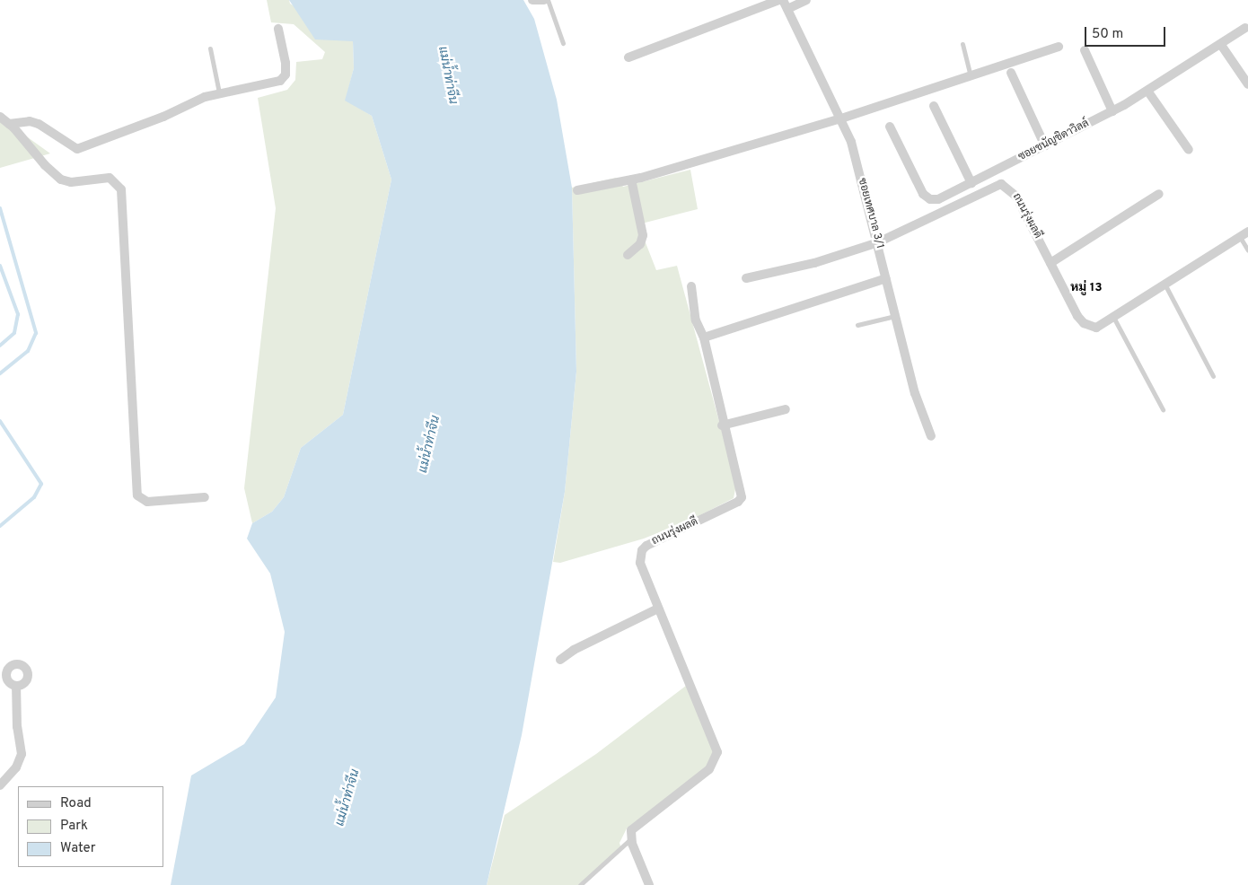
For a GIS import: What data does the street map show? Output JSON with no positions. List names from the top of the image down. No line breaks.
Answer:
{"streets":{"street":["ซอยชนัญชิดาวิลล์","ซอยเทศบาล 3/1","ถนนรุ่งผลดี"]},"crossings":[["ซอยเทศบาล 3/1","ถนนรุ่งผลดี"]],"districts":["หมู่ 13"],"water":["แม่น้ำท่าจีน"],"legend":["Road","Park","Water"],"scale_bar":"50 m"}
